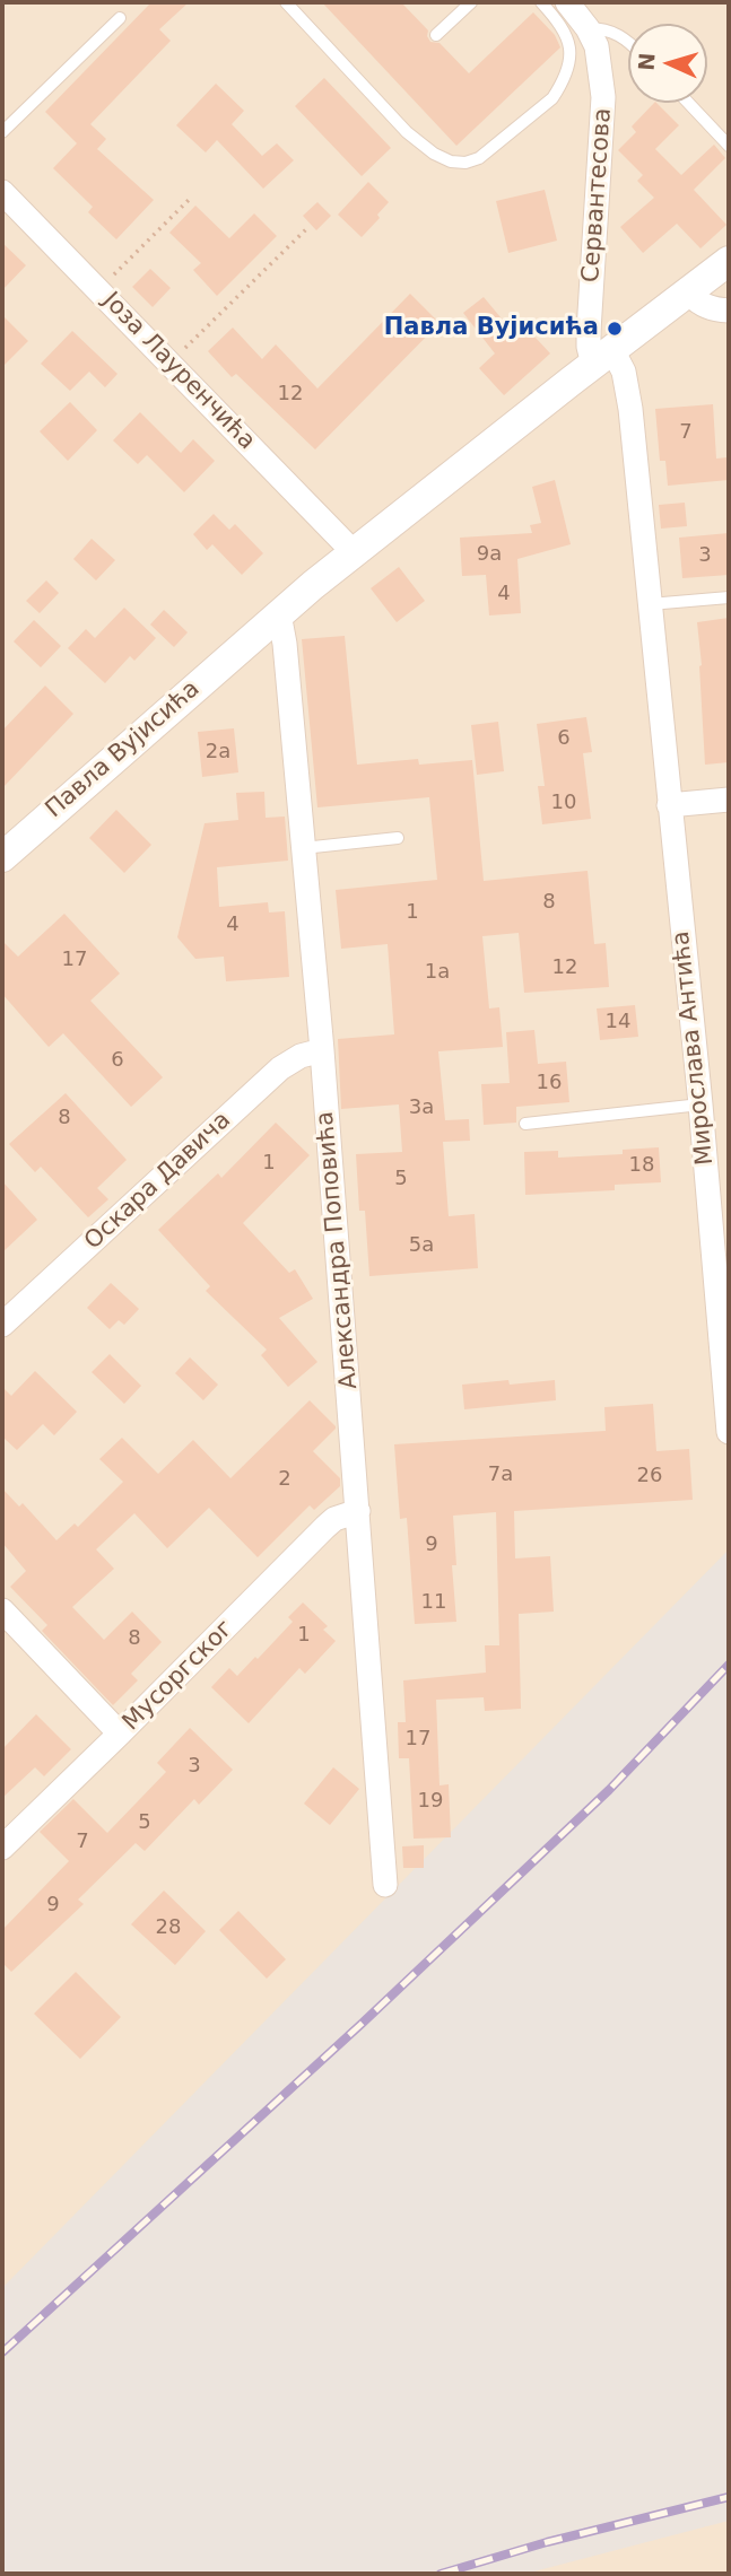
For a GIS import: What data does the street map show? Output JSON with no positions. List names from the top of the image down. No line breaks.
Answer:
{"streets":{"street":["Сервантесова","Јоза Лауренчића","Павла Вујисића","Мирослава Антића","Оскара Давича","Александра Поповића","Мусоргског"]},"crossings":[["Сервантесова","Павла Вујисића"],["Сервантесова","Мирослава Антића"],["Јоза Лауренчића","Павла Вујисића"],["Павла Вујисића","Мирослава Антића"],["Павла Вујисића","Александра Поповића"],["Оскара Давича","Александра Поповића"],["Александра Поповића","Мусоргског"]],"places":["Павла Вујисића"],"house_numbers":["12","7","9a","3","4","6","2a","10","8","1","4","17","12","1a","14","6","16","3a","8","1","18","5","5a","7a","26","2","9","11","1","8","17","3","19","5","7","9","28"],"north":"left"}
